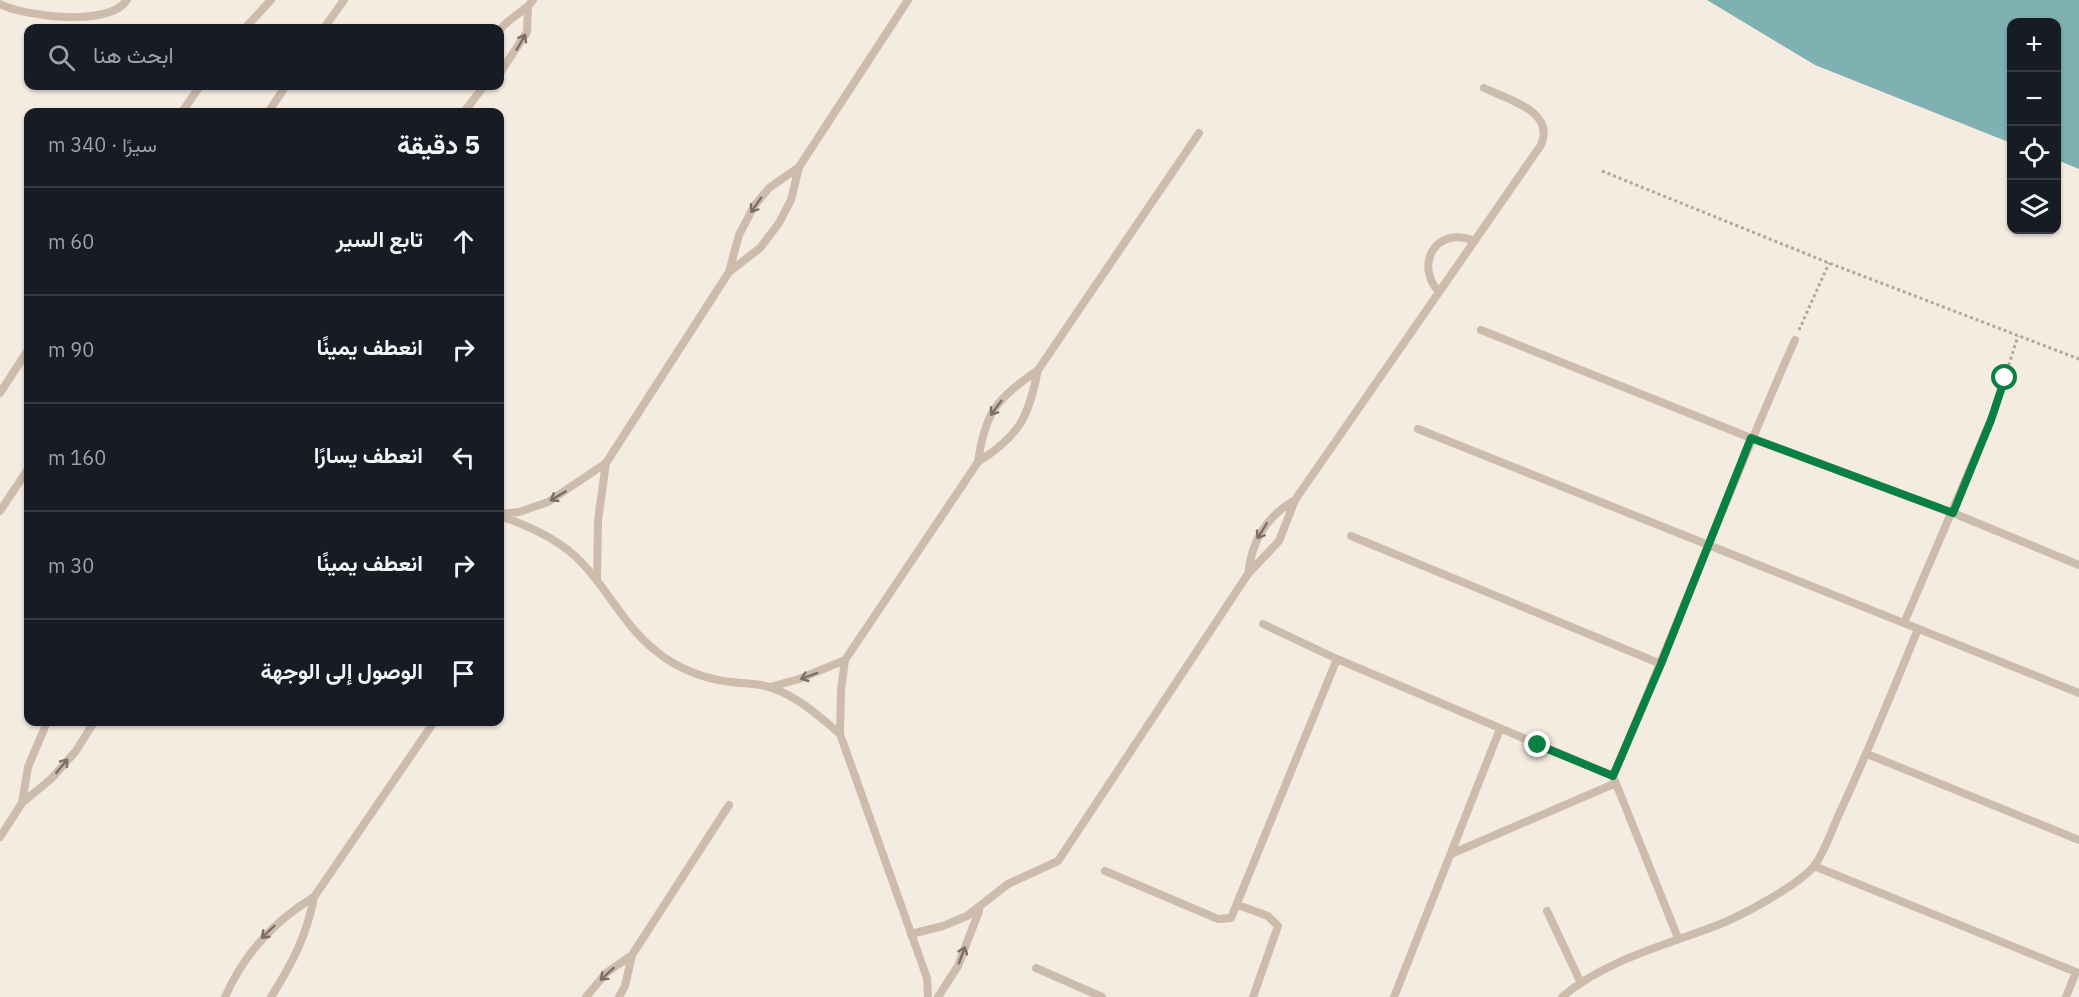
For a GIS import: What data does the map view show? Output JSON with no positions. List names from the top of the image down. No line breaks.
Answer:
{"page":{"map_buttons":["+","−"],"search":"ابحث هنا","heading":["5 دقيقة","سيرًا · 340 m"],"list":[["تابع السير","60 m"],["انعطف يمينًا","90 m"],["انعطف يسارًا","160 m"],["انعطف يمينًا","30 m"],"الوصول إلى الوجهة"]}}
